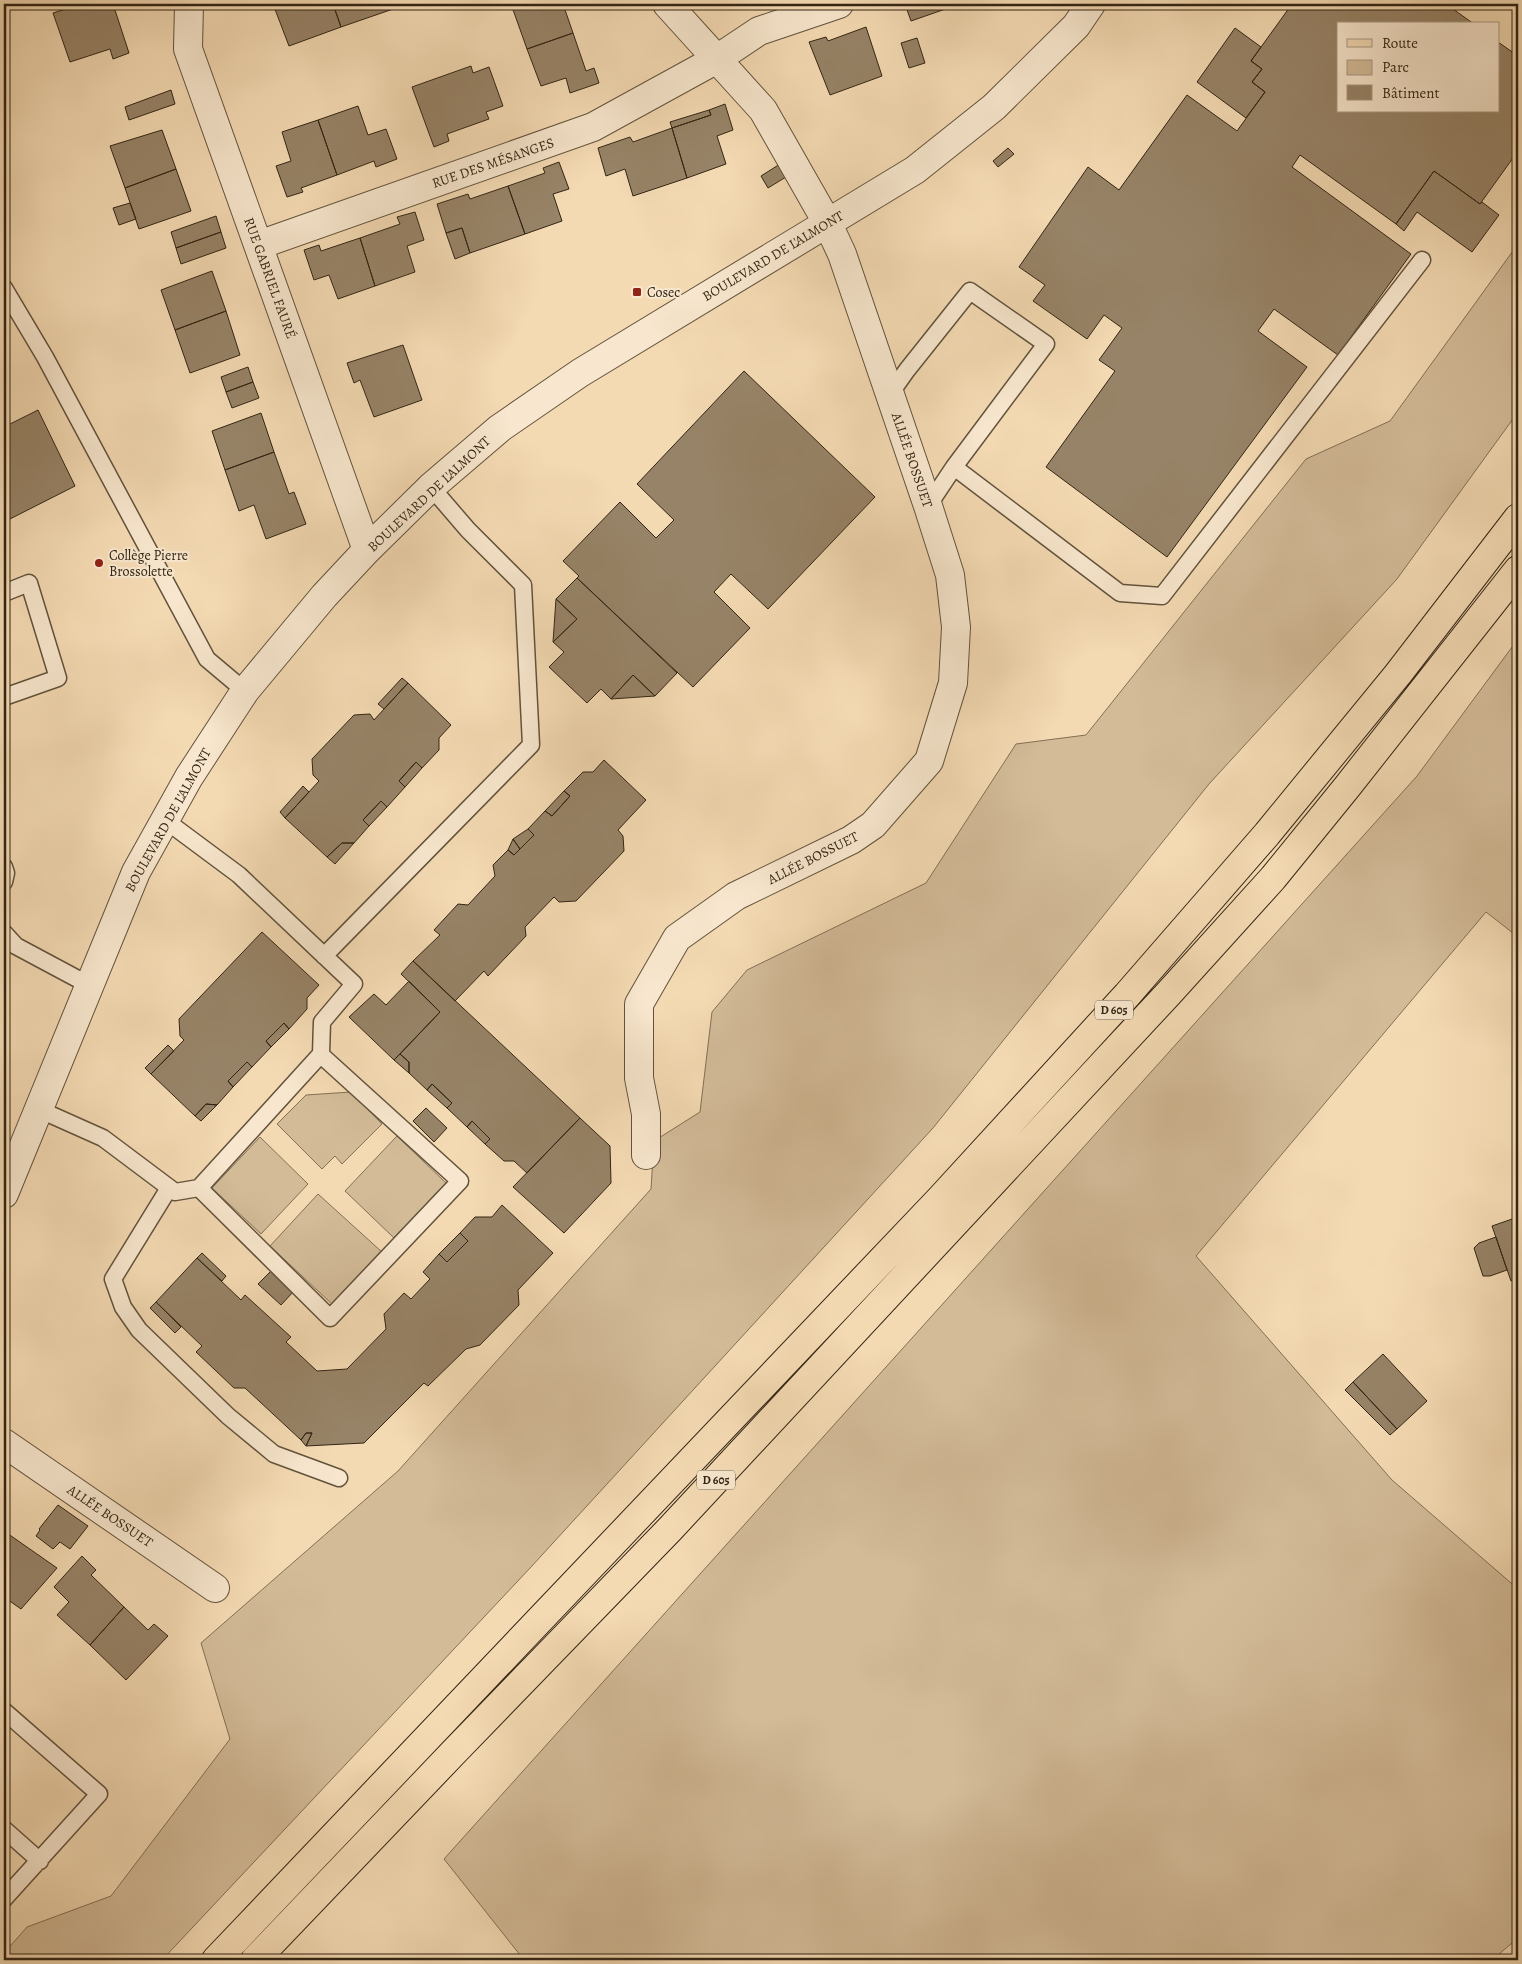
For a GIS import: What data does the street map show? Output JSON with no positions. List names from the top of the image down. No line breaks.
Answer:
{"streets":{"main road":["D 605"],"street":["RUE DES MÉSANGES","BOULEVARD DE L'ALMONT","RUE GABRIEL FAURÉ","ALLÉE BOSSUET"]},"crossings":[["RUE DES MÉSANGES","RUE GABRIEL FAURÉ"],["BOULEVARD DE L'ALMONT","RUE GABRIEL FAURÉ"],["BOULEVARD DE L'ALMONT","ALLÉE BOSSUET"]],"places":{"transit":["Cosec"],"other":["Collège Pierre Brossolette"]},"legend":["Route","Parc","Bâtiment"]}
